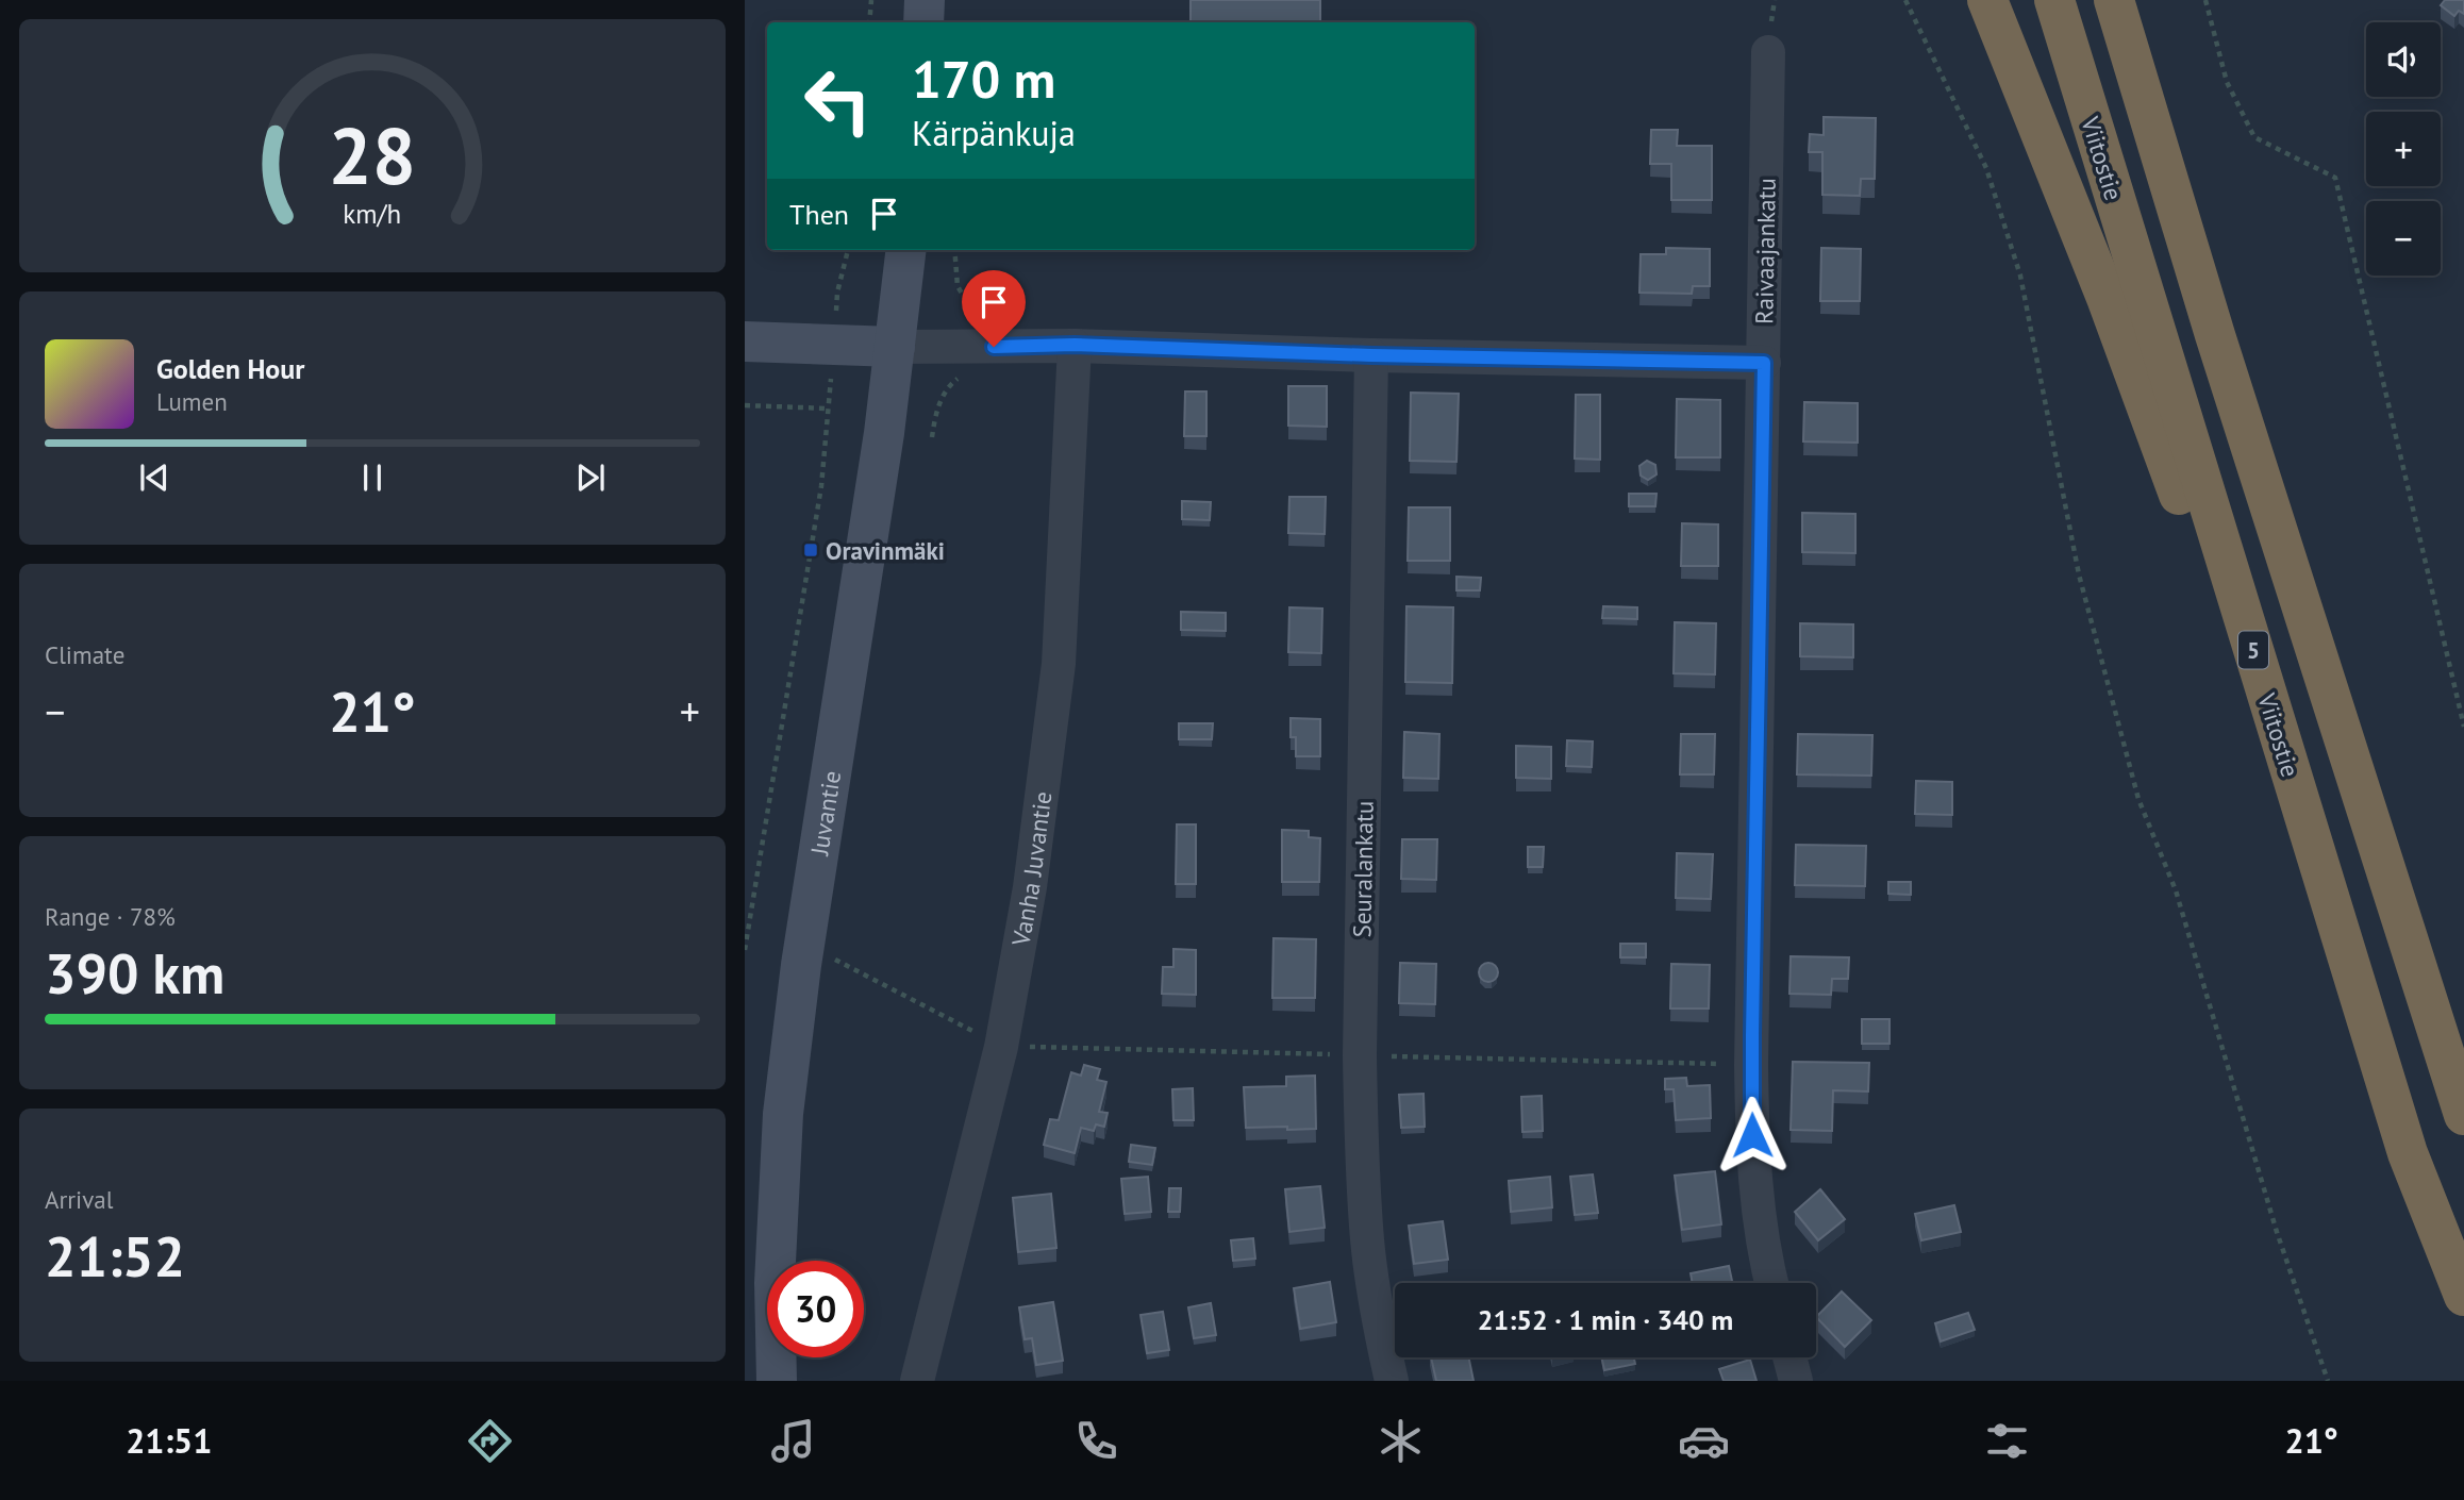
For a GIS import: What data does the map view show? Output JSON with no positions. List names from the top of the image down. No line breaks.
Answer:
{"streets":{"highway":["Viitostie","5"],"main road":["Juvantie"],"street":["Raivaajankatu","Vanha Juvantie","Seuralankatu"]},"places":{"transit":["Oravinmäki"]},"page":{"map_buttons":["+","−"],"turn":["170 m","Kärpänkuja"],"then":"Then","song":["Golden Hour","Lumen"],"tile":["Climate",["Range · 78%","390 km"],["Arrival","21:52"]],"heat":["−","21°","+"],"limit":"30","trip":"21:52 · 1 min · 340 m","tabs":["21:51","21°"],"gauge":["28","km/h"]}}
